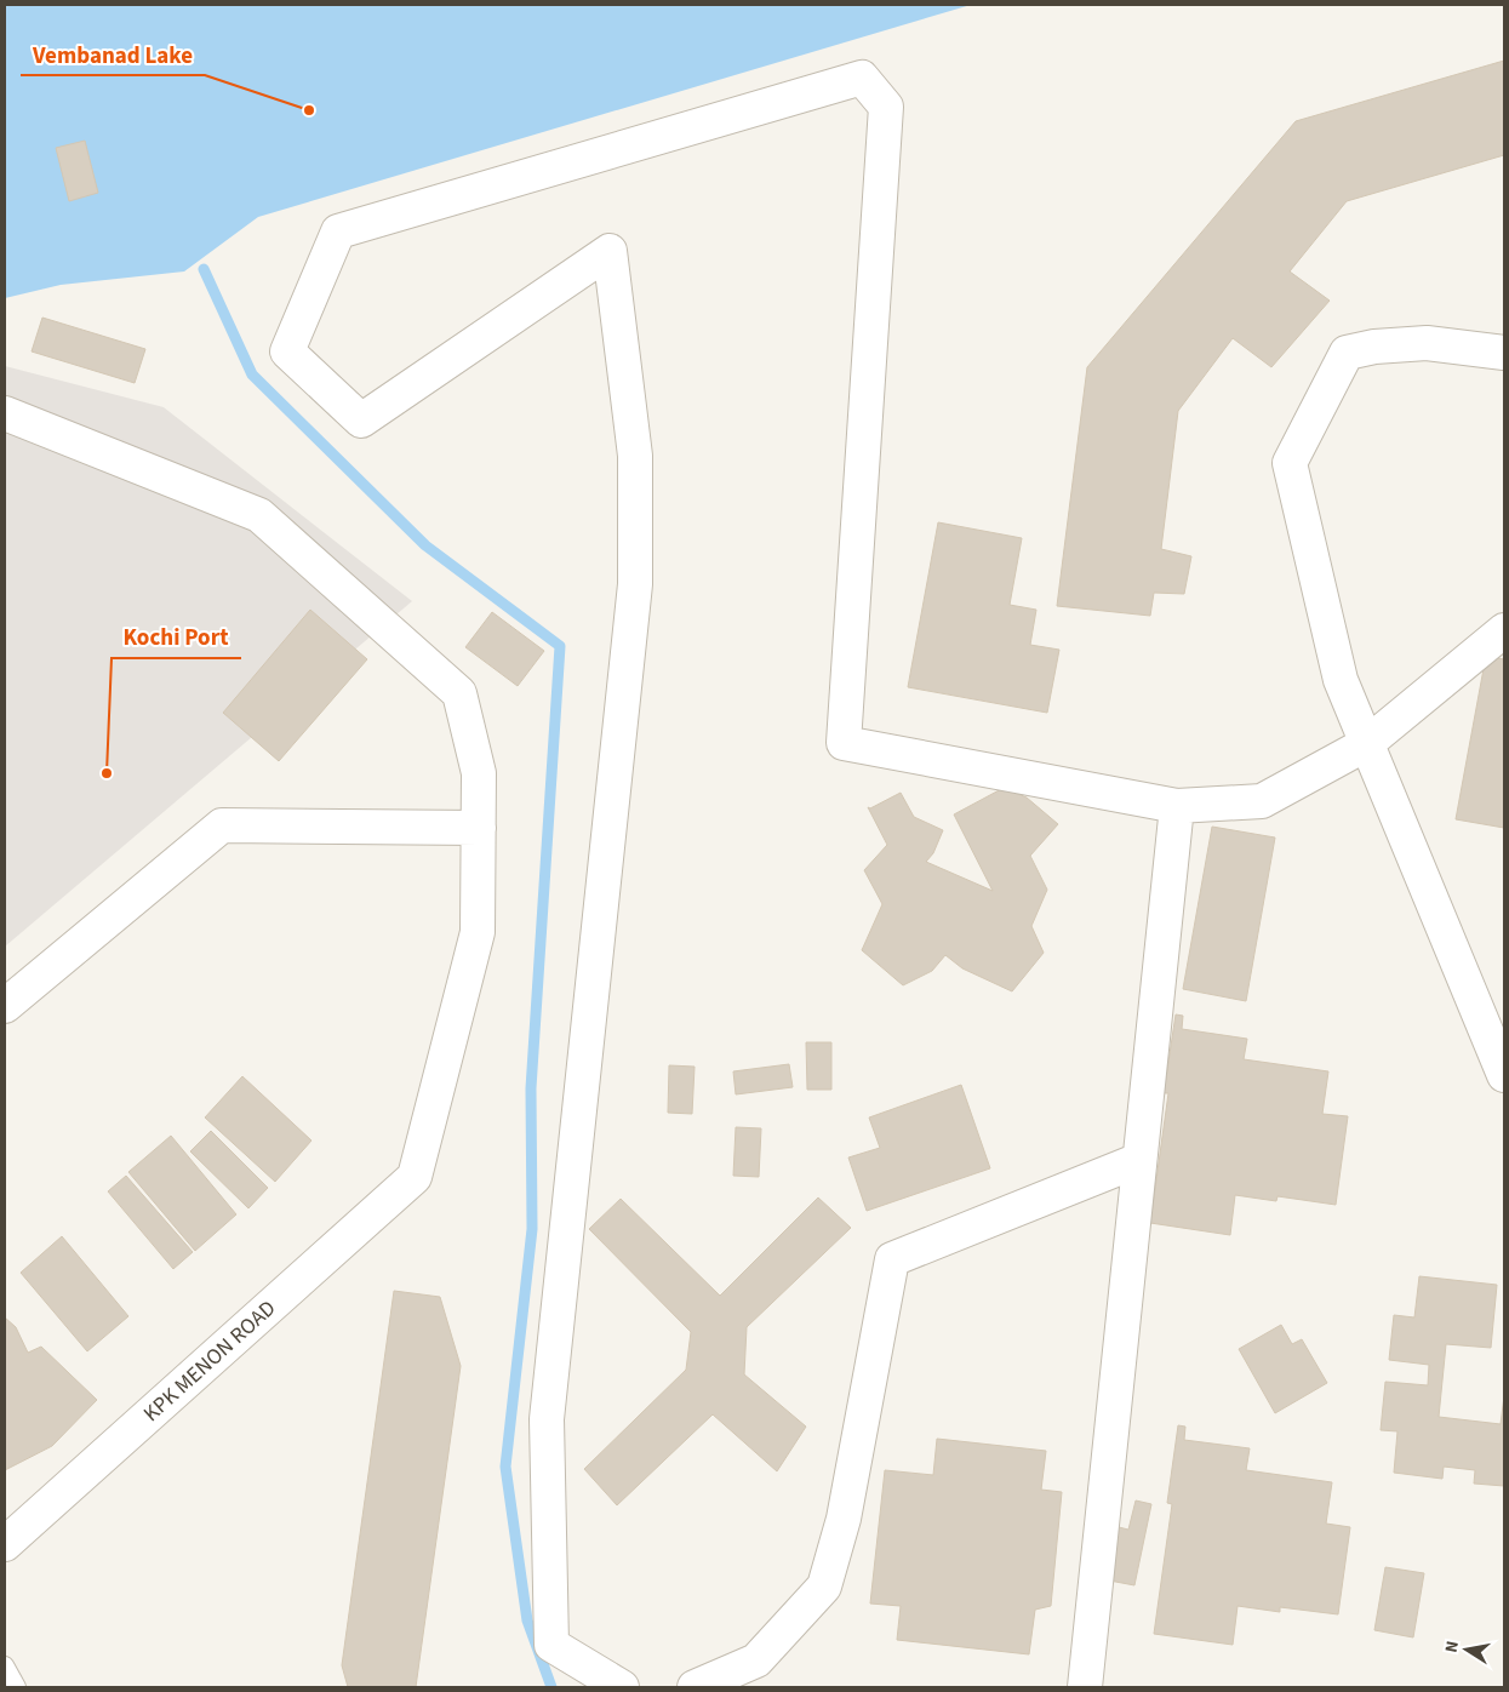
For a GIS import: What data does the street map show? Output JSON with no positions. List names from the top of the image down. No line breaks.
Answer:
{"streets":{"street":["KPK MENON ROAD"]},"places":["Vembanad Lake","Kochi Port"],"north":"left"}
